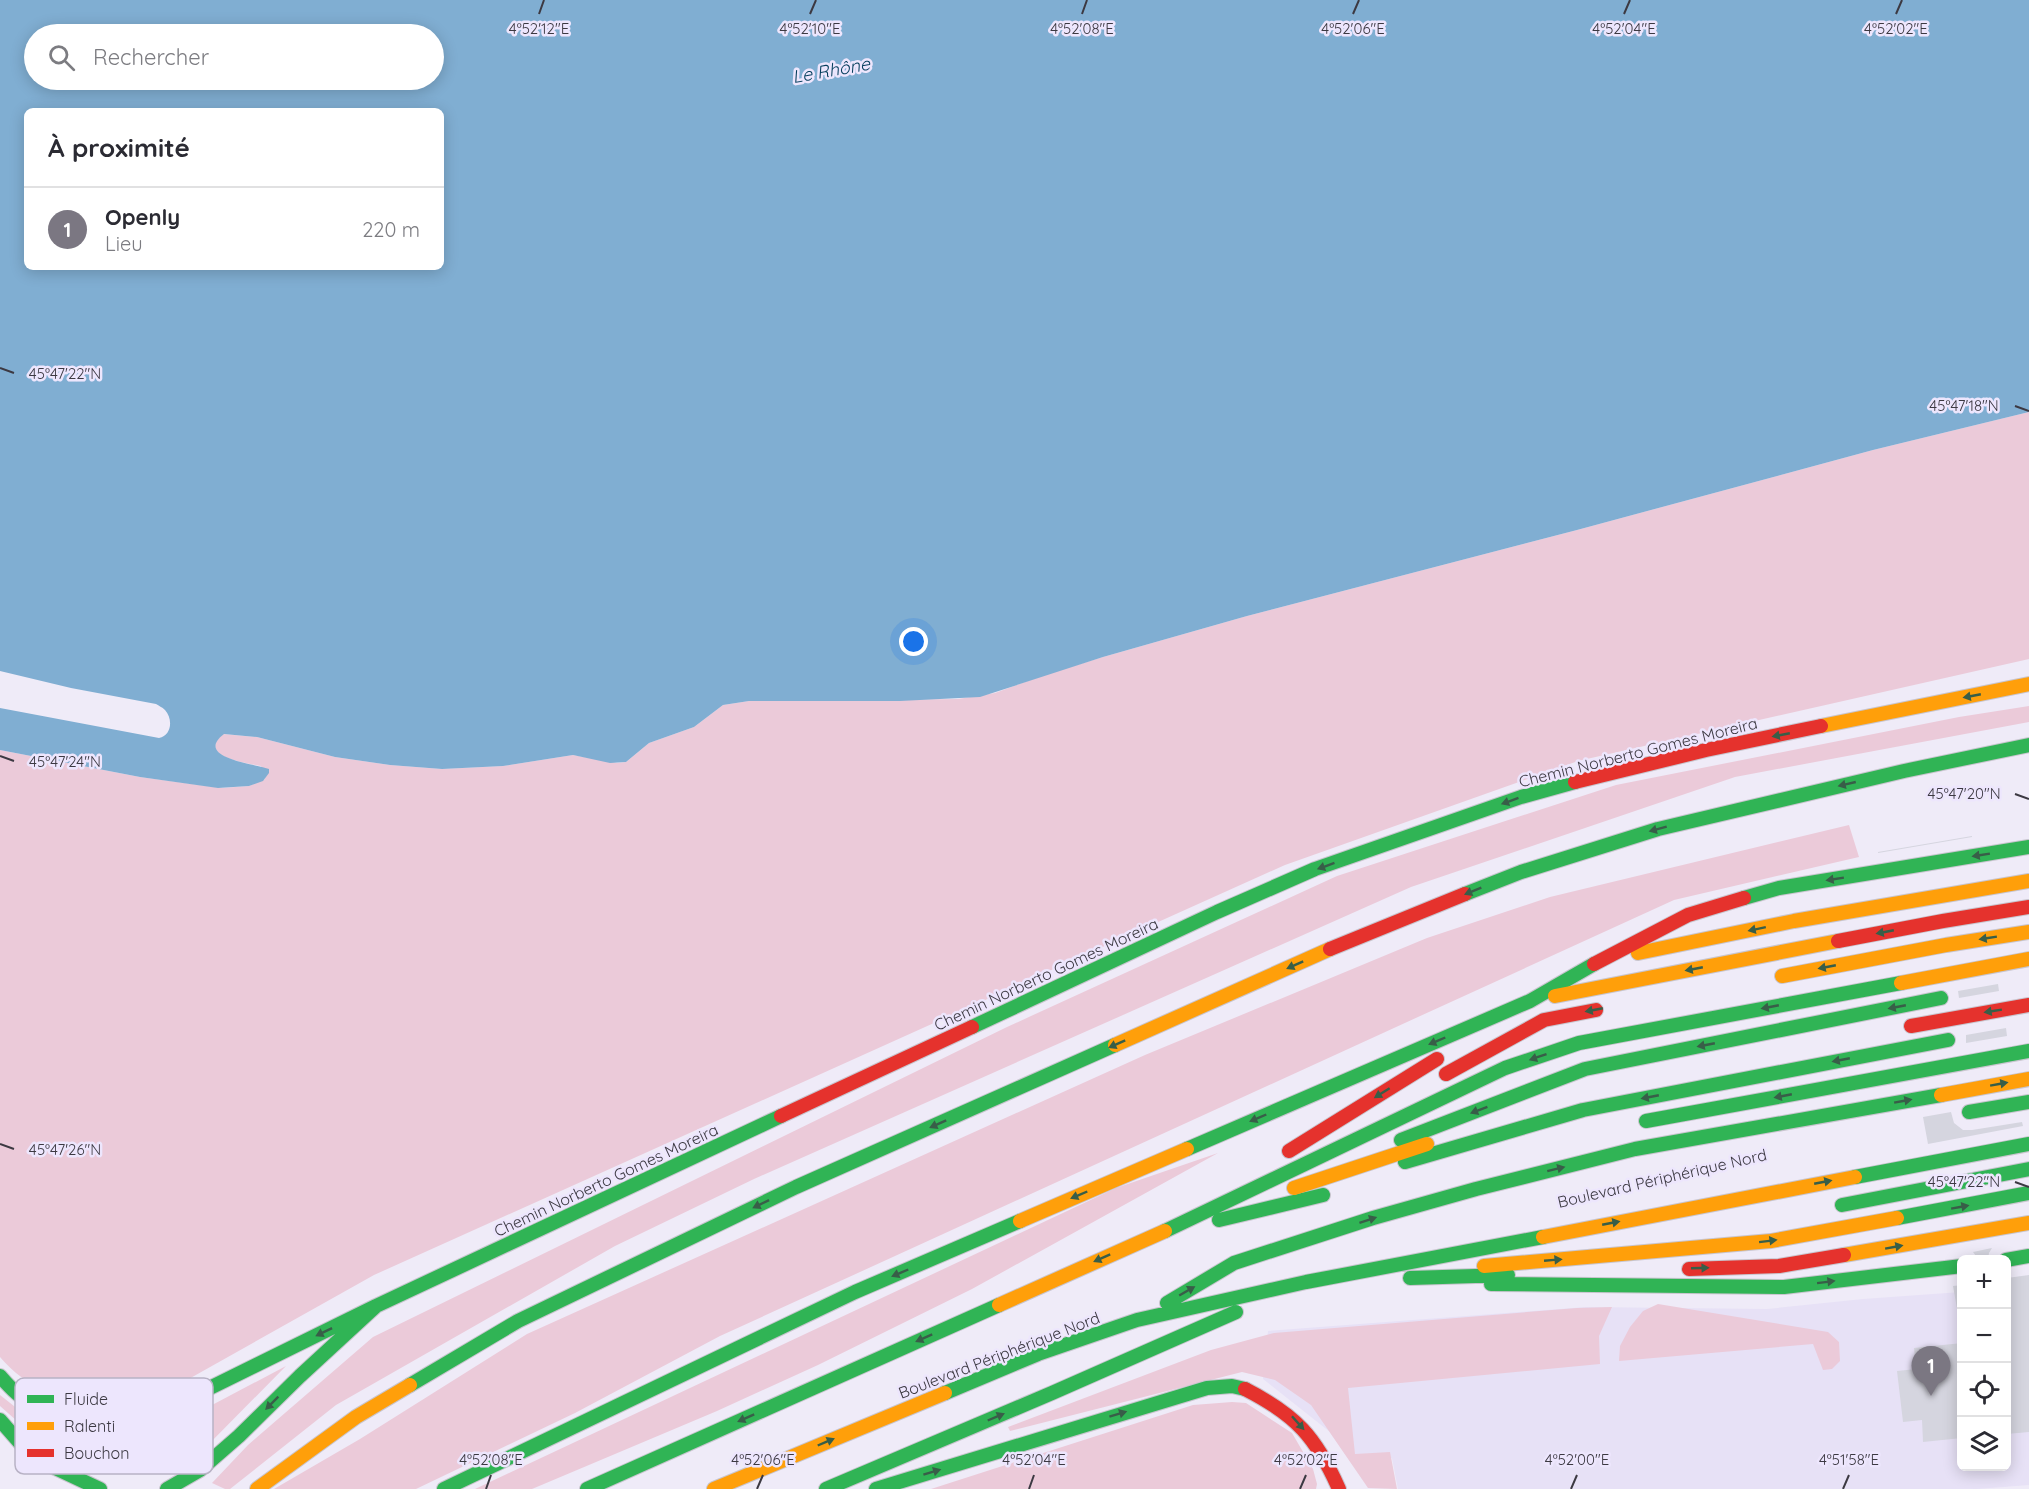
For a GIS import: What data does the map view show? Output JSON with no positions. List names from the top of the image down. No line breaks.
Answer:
{"streets":{"main road":["Chemin Norberto Gomes Moreira","Boulevard Périphérique Nord"]},"water":["Le Rhône"],"legend":["Fluide","Ralenti","Bouchon"],"page":{"search":"Rechercher","heading":"À proximité","list":[{"mark":"1","name":"Openly","note":"Lieu","value":"220 m"}],"map_buttons":["+","−"],"pins":"1"},"coordinates":["4°52'12\"E","4°52'10\"E","4°52'08\"E","4°52'06\"E","4°52'04\"E","4°52'02\"E","45°47'22\"N","45°47'18\"N","45°47'24\"N","45°47'20\"N","45°47'26\"N","4°52'00\"E","4°51'58\"E"]}
